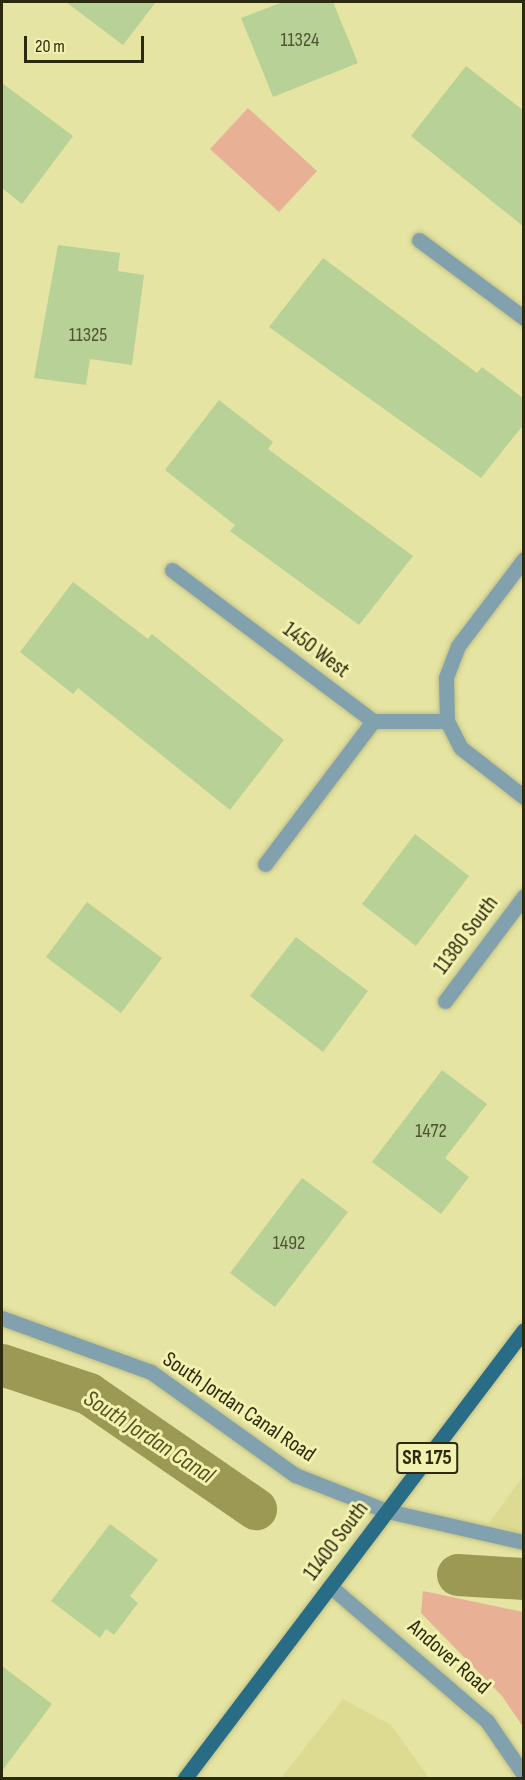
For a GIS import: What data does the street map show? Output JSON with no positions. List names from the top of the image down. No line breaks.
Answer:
{"streets":{"main road":["SR 175","11400 South"],"street":["1450 West","11380 South","South Jordan Canal Road","Andover Road"]},"crossings":[["South Jordan Canal Road","11400 South"],["11400 South","Andover Road"]],"water":["South Jordan Canal"],"house_numbers":["11324","11325","1472","1492"],"scale_bar":"20 m"}
